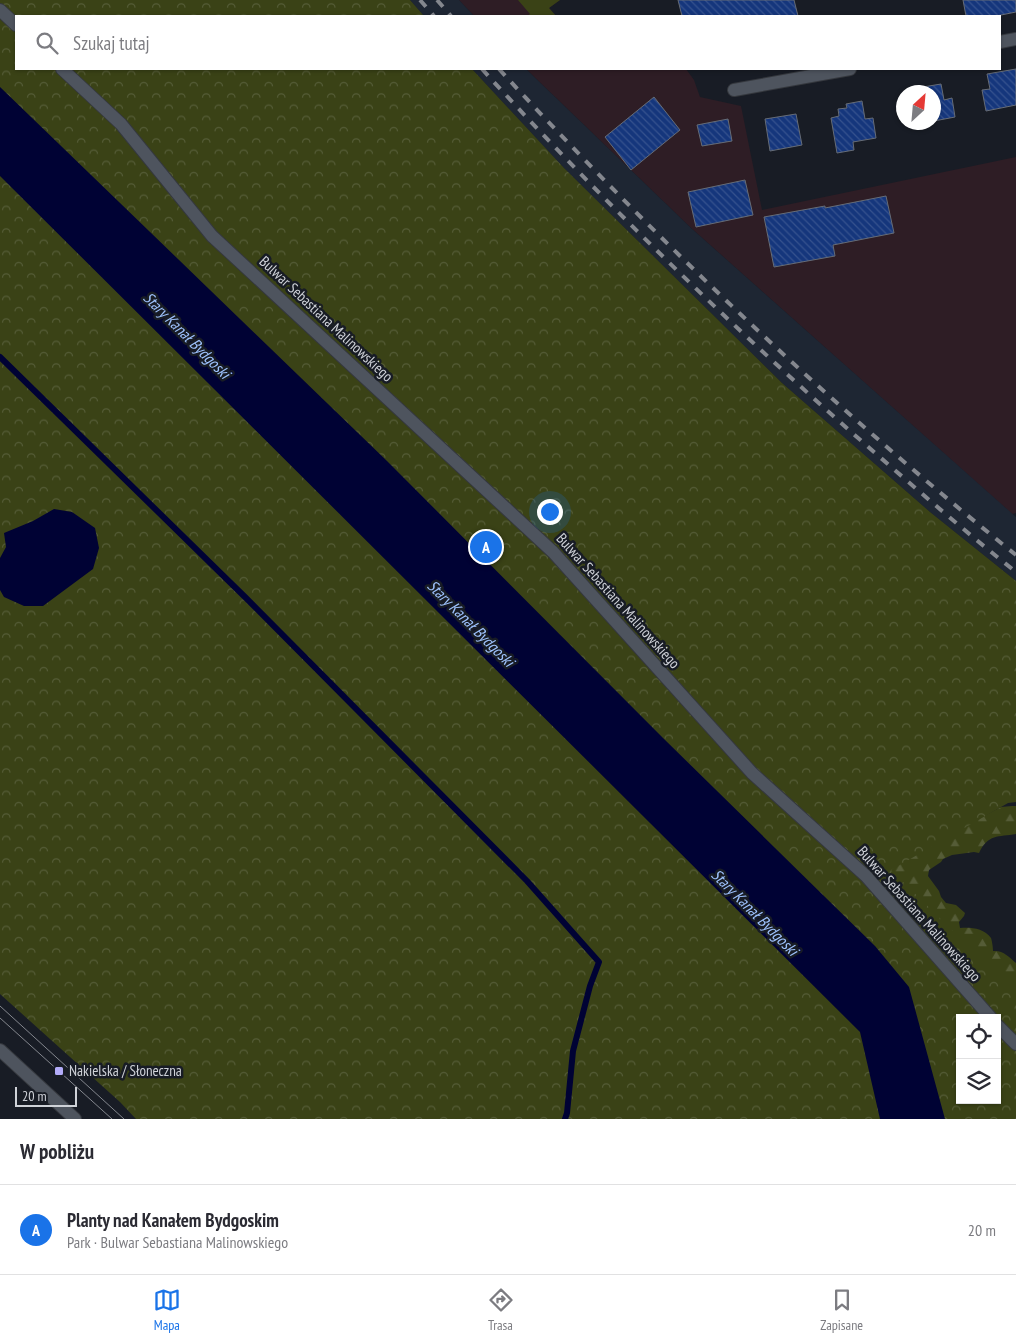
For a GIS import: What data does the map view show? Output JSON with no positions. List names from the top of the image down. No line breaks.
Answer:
{"streets":{"street":["Bulwar Sebastiana Malinowskiego"]},"water":["Stary Kanał Bydgoski"],"places":{"transit":["Nakielska / Słoneczna"]},"scale_bar":"20 m","north":"top right","page":{"search":"Szukaj tutaj","pins":"A","scale":"20 m","heading":"W pobliżu","list":[{"mark":"A","name":"Planty nad Kanałem Bydgoskim","note":"Park · Bulwar Sebastiana Malinowskiego","value":"20 m"}],"nav":["Mapa","Trasa","Zapisane"]}}
